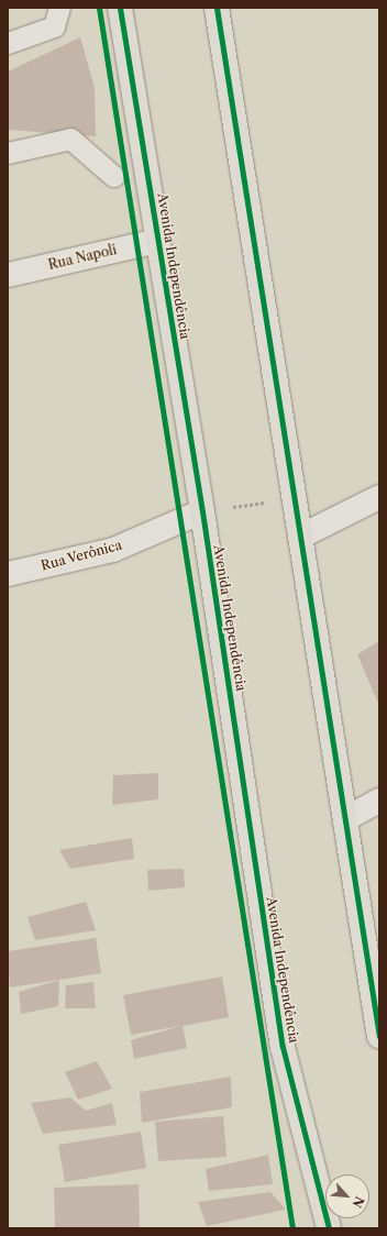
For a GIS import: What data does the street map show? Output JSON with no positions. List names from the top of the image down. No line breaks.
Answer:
{"streets":{"main road":["Avenida Independência"],"street":["Rua Napoli","Rua Verônica"]},"crossings":[["Rua Napoli","Avenida Independência"],["Avenida Independência","Rua Verônica"]],"north":"bottom right"}
